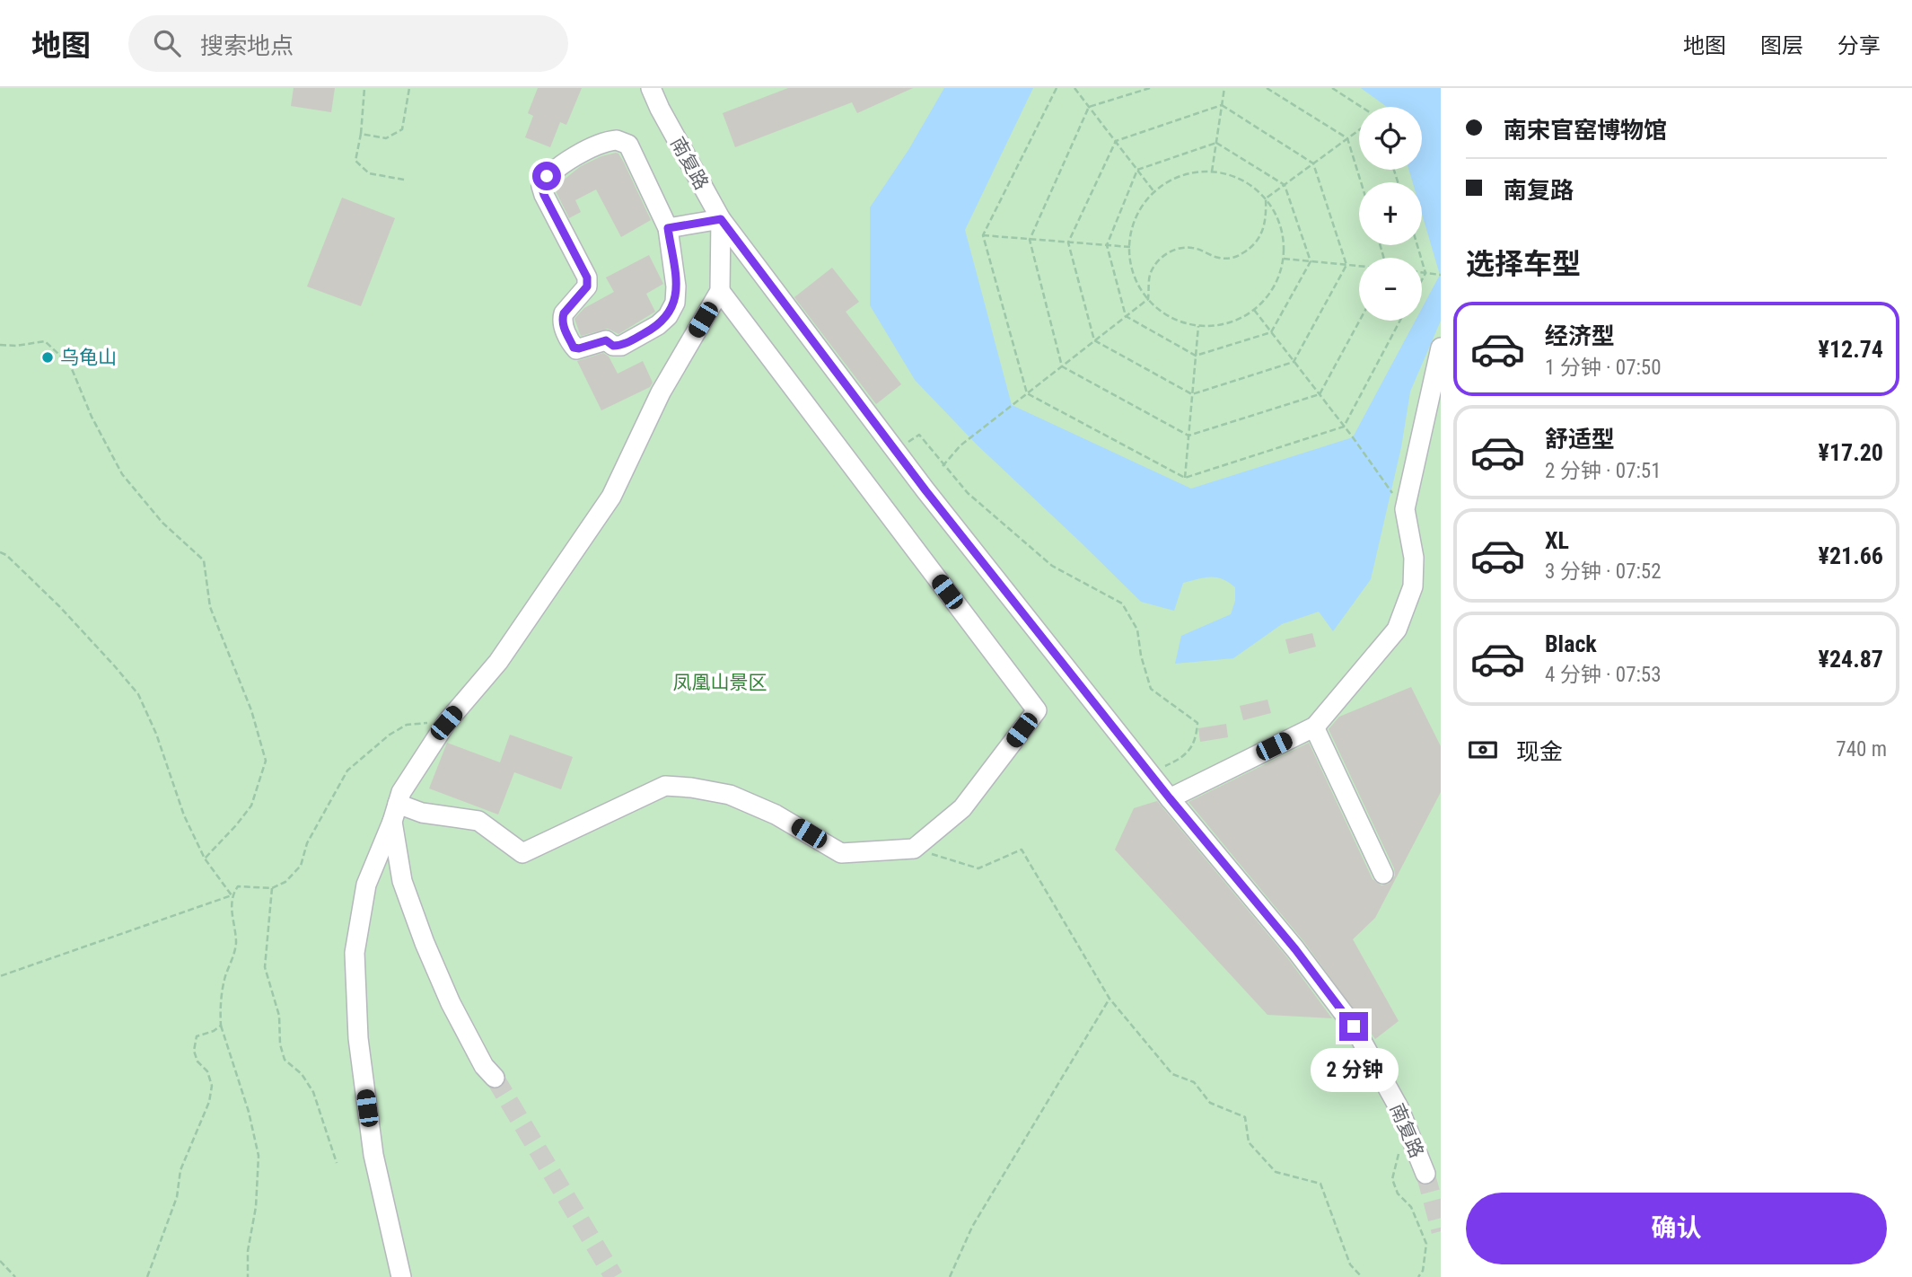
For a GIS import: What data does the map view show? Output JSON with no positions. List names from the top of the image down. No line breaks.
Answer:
{"streets":{"street":["南复路"]},"parks":["凤凰山景区"],"places":["乌龟山"],"page":{"header":"地图","search":"搜索地点","nav":["地图","图层","分享"],"banner":["南宋官窑博物馆","南复路"],"map_buttons":["+","−"],"heading":"选择车型","list":[{"name":"经济型","note":"1 分钟 · 07:50","value":"¥12.74"},{"name":"舒适型","note":"2 分钟 · 07:51","value":"¥17.20"},{"name":"XL","note":"3 分钟 · 07:52","value":"¥21.66"},{"name":"Black","note":"4 分钟 · 07:53","value":"¥24.87"}],"pay":["现金","740 m"],"bubble":"2 分钟","buttons":"确认"}}
